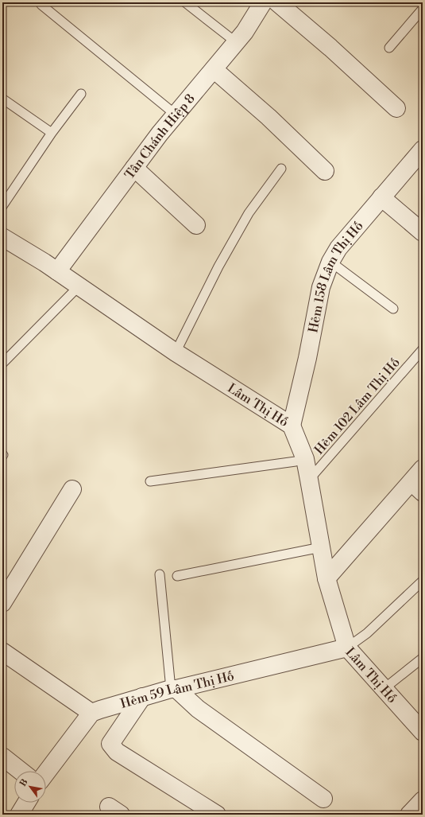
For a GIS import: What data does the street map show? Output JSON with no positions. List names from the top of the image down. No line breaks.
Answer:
{"streets":{"street":["Tân Chánh Hiệp 8","Hẻm 158 Lâm Thị Hố","Lâm Thị Hố","Hẻm 59 Lâm Thị Hố"],"lane":["Hẻm 102 Lâm Thị Hố"]},"crossings":[["Tân Chánh Hiệp 8","Lâm Thị Hố"],["Hẻm 158 Lâm Thị Hố","Lâm Thị Hố"],["Lâm Thị Hố","Hẻm 102 Lâm Thị Hố"],["Lâm Thị Hố","Hẻm 59 Lâm Thị Hố"]],"north":"top left"}
